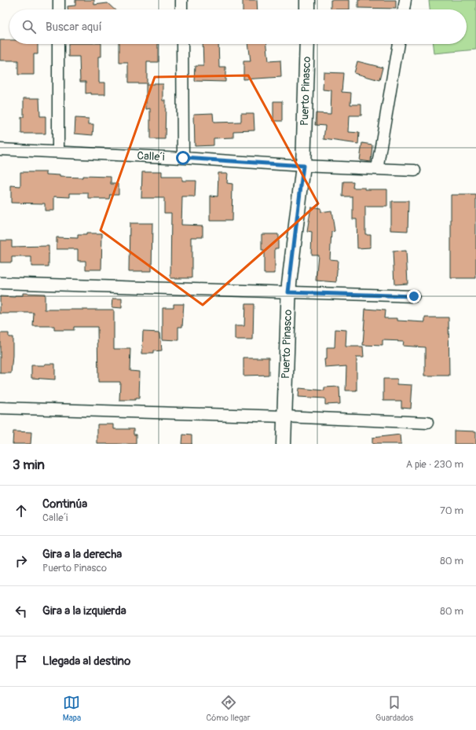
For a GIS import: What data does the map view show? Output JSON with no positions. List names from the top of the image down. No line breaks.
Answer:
{"streets":{"street":["Puerto Pinasco","Calle´i"]},"crossings":[["Puerto Pinasco","Calle´i"]],"page":{"search":"Buscar aquí","heading":["3 min","A pie · 230 m"],"list":[["Continúa","Calle´i","70 m"],["Gira a la derecha","Puerto Pinasco","80 m"],["Gira a la izquierda","80 m"],"Llegada al destino"],"nav":["Mapa","Cómo llegar","Guardados"]}}
